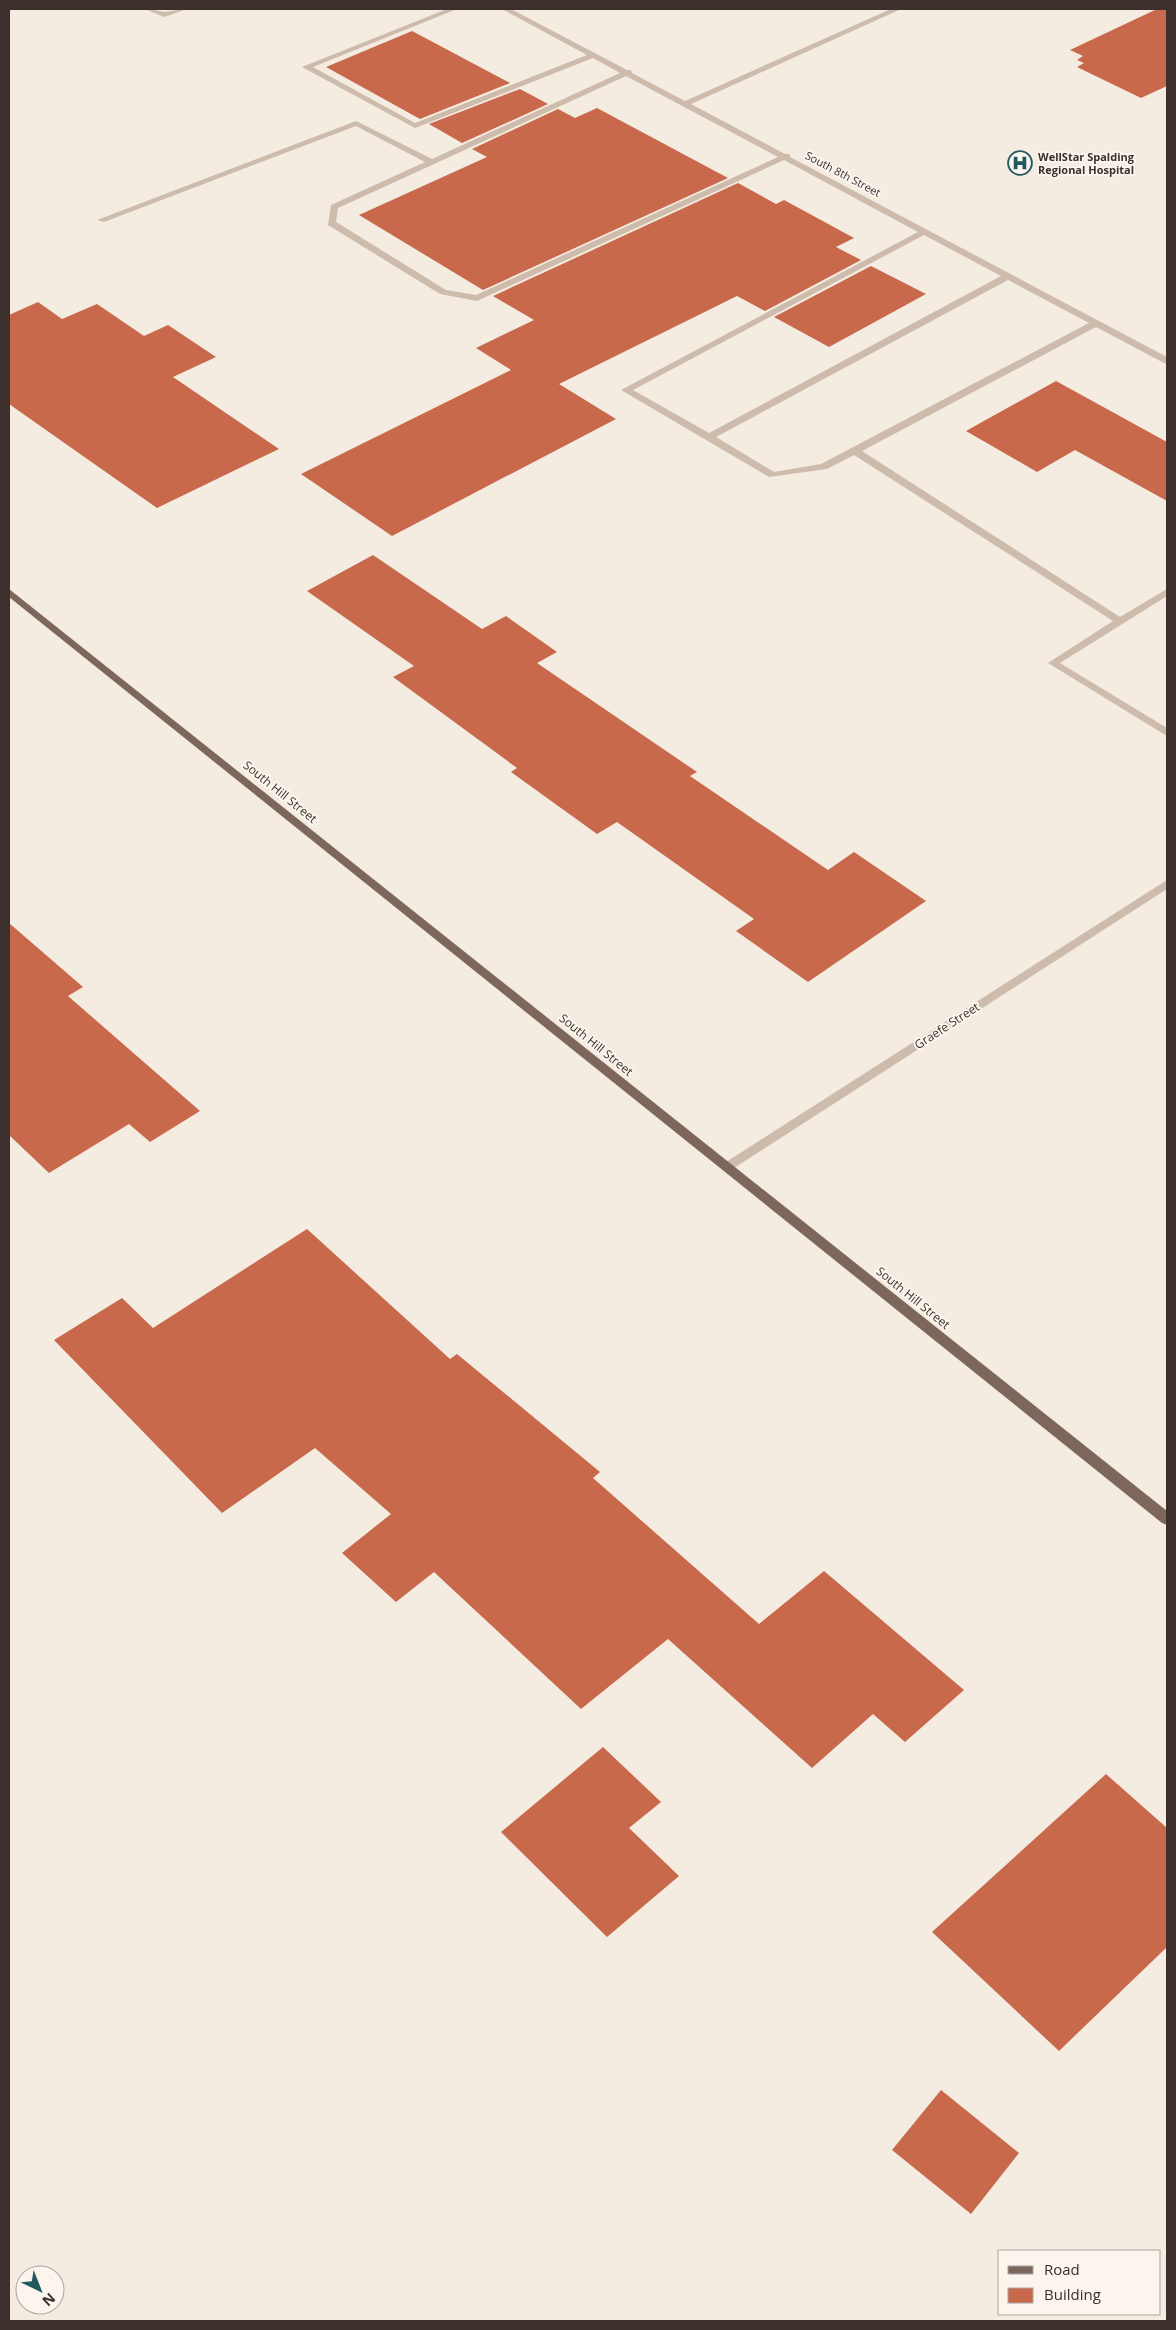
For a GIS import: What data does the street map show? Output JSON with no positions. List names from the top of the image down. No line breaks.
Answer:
{"streets":{"main road":["South Hill Street"],"street":["South 8th Street","Graefe Street"]},"crossings":[["South Hill Street","Graefe Street"]],"places":{"hospital":["WellStar Spalding Regional Hospital"]},"legend":["Road","Building"],"north":"bottom right"}
